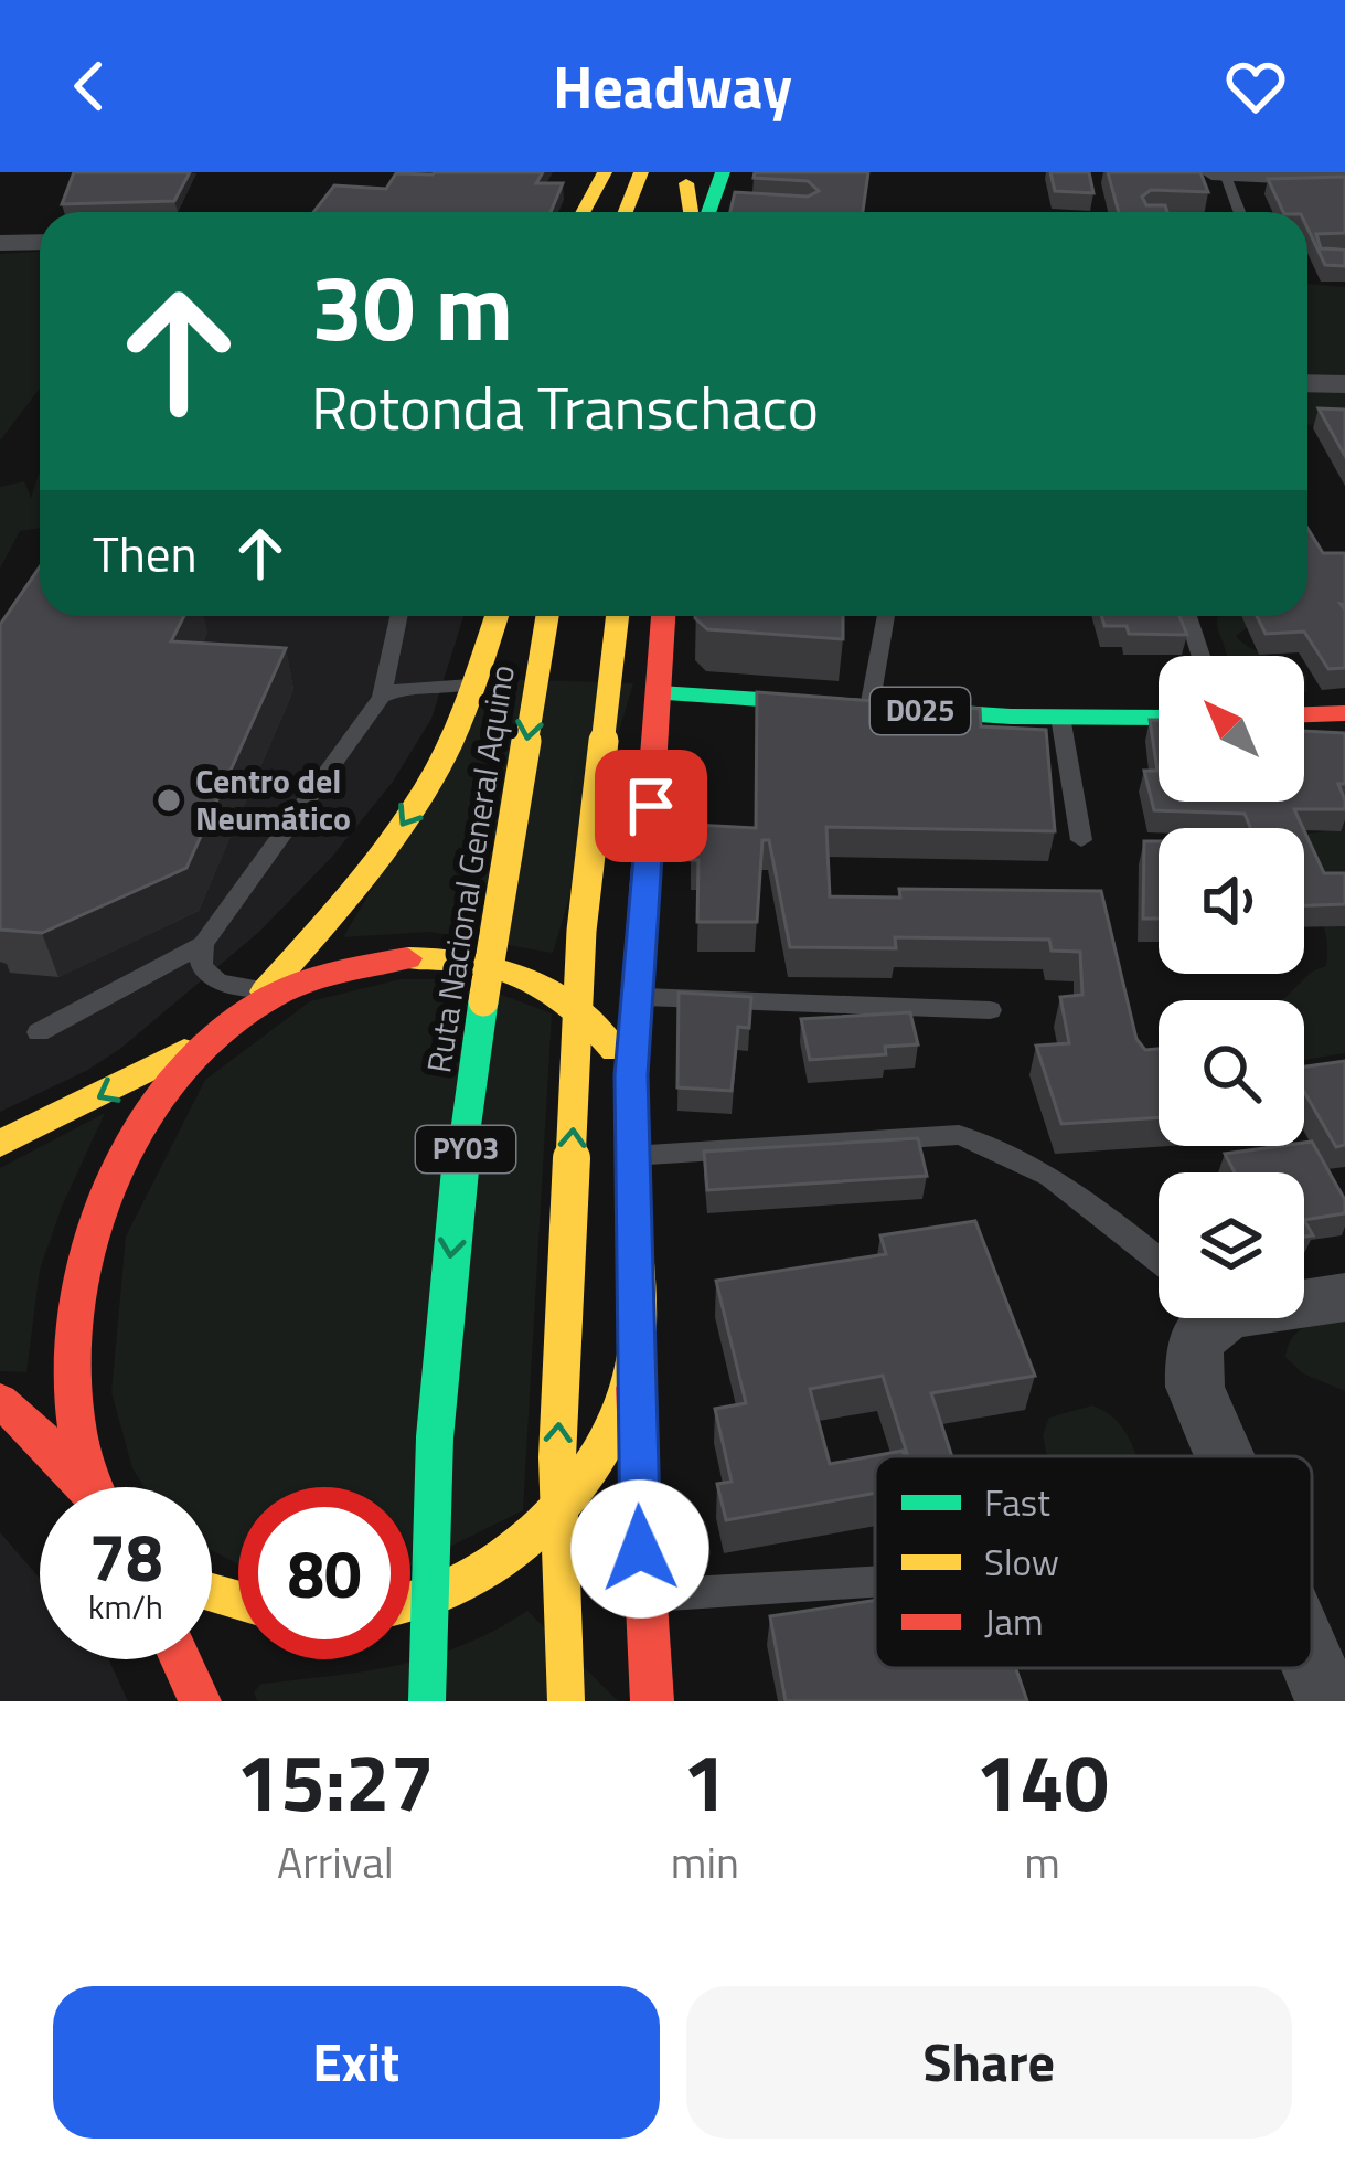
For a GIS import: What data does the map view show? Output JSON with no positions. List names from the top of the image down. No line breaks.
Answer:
{"streets":{"main road":["D025","Ruta Nacional General Aquino","PY03"]},"places":["Centro del Neumático"],"legend":["Fast","Slow","Jam"],"north":"top left","page":{"header":"Headway","turn":["30 m","Rotonda Transchaco"],"then":"Then","speed":"78 km/h","limit":"80","eta":["15:27","Arrival","1","min","140","m"],"buttons":["Exit","Share"]}}
